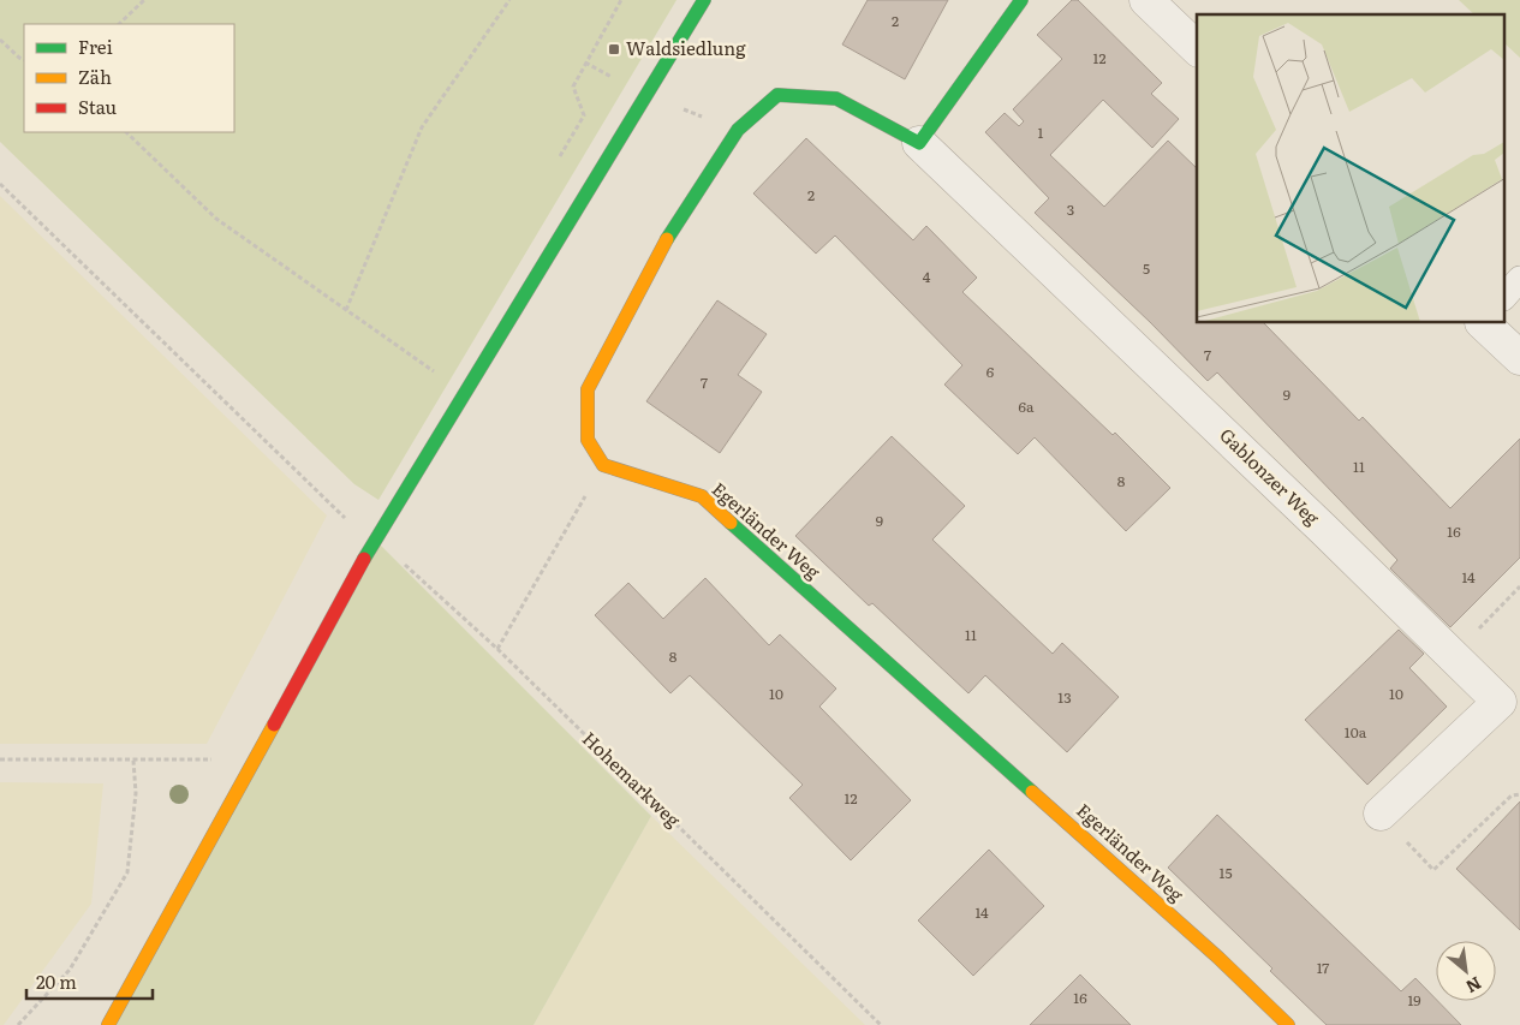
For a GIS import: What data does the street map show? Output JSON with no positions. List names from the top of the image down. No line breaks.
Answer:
{"streets":{"street":["Gablonzer Weg","Egerländer Weg"],"path":["Hohemarkweg"]},"places":{"transit":["Waldsiedlung"]},"house_numbers":["2","12","1","2","3","5","4","7","6","7","9","6a","11","8","9","16","14","11","8","10","10","13","10a","12","15","14","17","16","19"],"legend":["Frei","Zäh","Stau"],"scale_bar":"20 m","north":"bottom right"}
